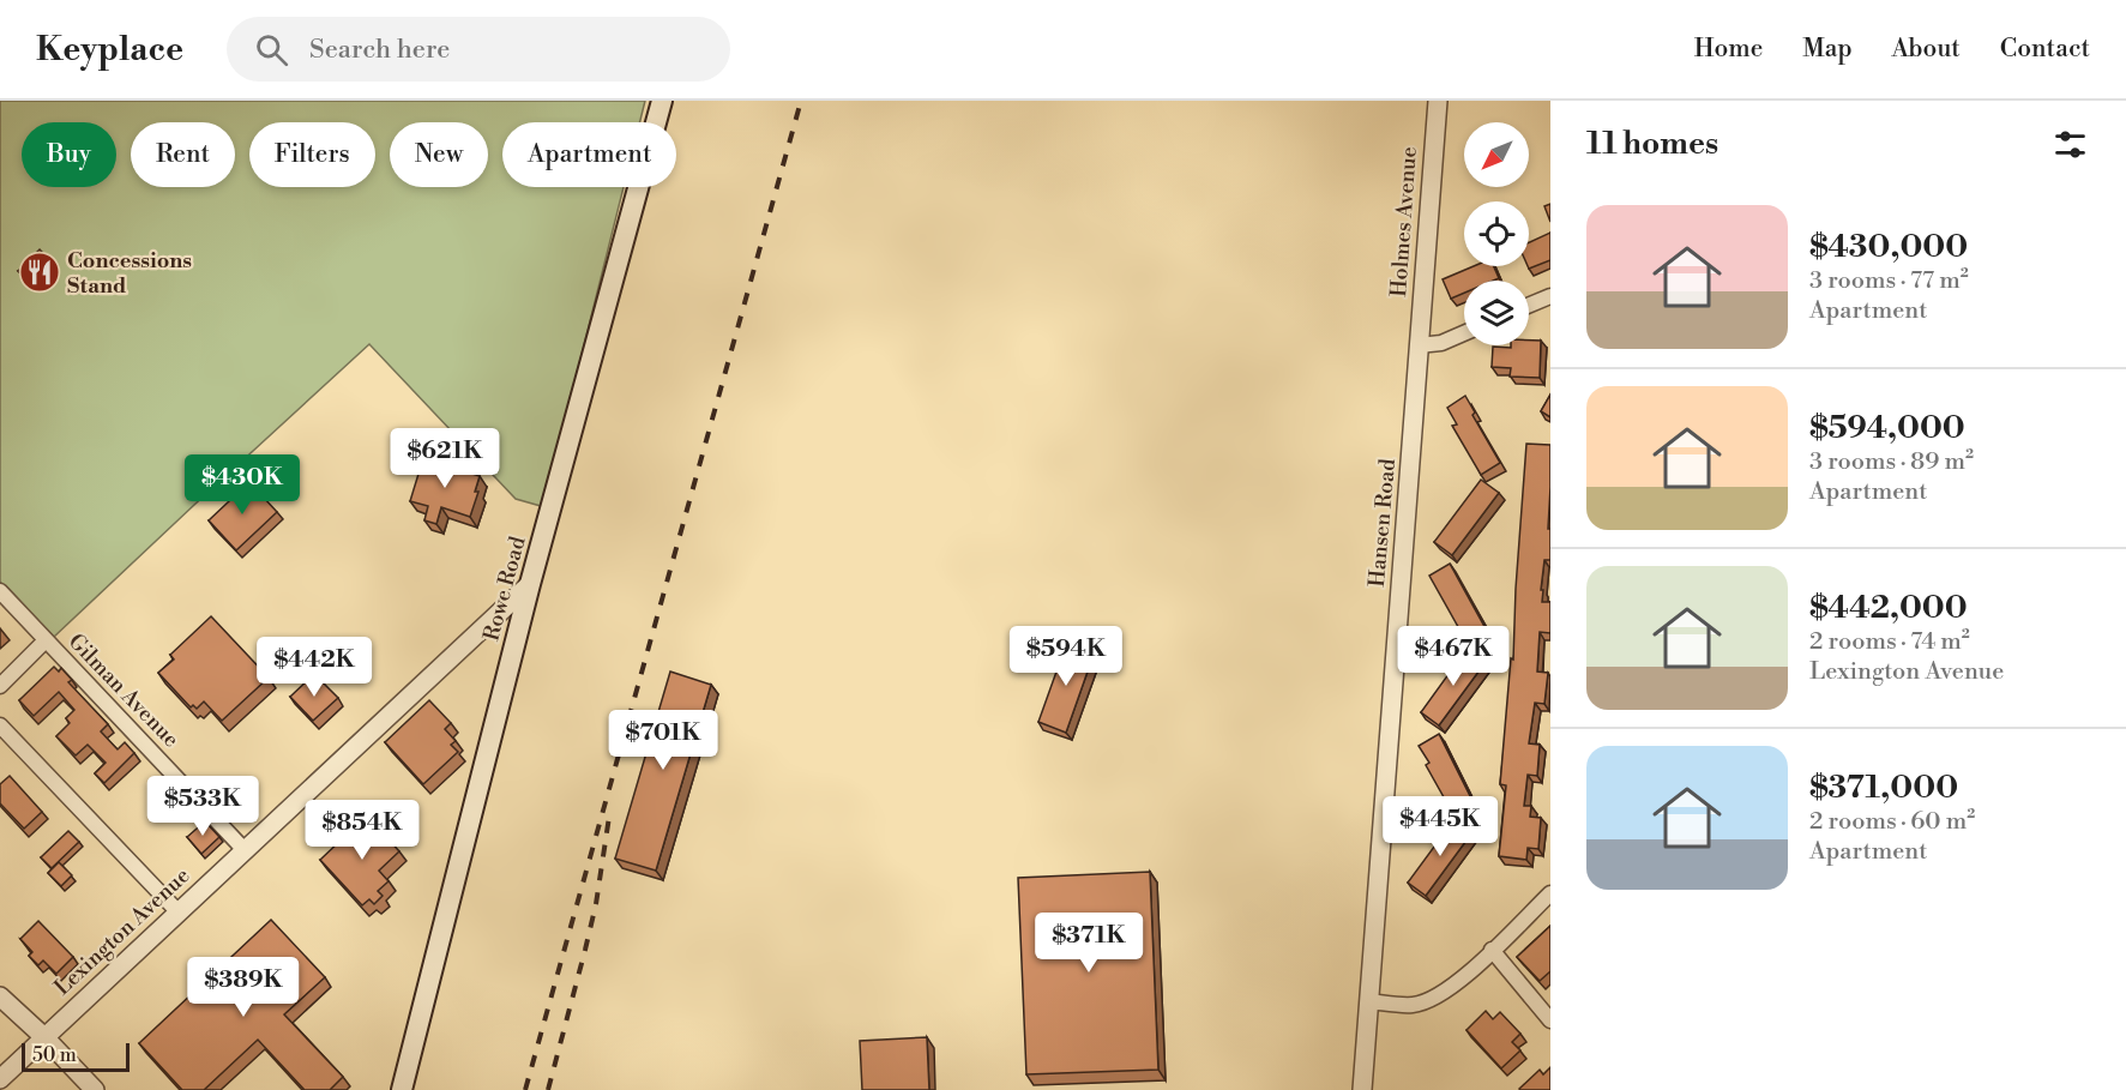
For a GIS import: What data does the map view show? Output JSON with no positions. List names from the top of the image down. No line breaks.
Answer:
{"streets":{"main road":["Rowe Road"],"street":["Holmes Avenue","Hansen Road","Gilman Avenue","Lexington Avenue"]},"crossings":[["Holmes Avenue","Hansen Road"],["Rowe Road","Lexington Avenue"],["Gilman Avenue","Lexington Avenue"]],"places":{"restaurant":["Concessions Stand"]},"scale_bar":"50 m","north":"bottom left","page":{"header":"Keyplace","search":"Search here","nav":["Home","Map","About","Contact"],"heading":"11 homes","chip":["Buy","Rent","Filters","New","Apartment"],"list":[{"name":"$430,000","note":"3 rooms · 77 m² · Apartment"},{"name":"$594,000","note":"3 rooms · 89 m² · Apartment"},{"name":"$442,000","note":"2 rooms · 74 m² · Lexington Avenue"},{"name":"$371,000","note":"2 rooms · 60 m² · Apartment"}],"price":["$621K","$430K","$594K","$467K","$442K","$701K","$533K","$445K","$854K","$371K","$389K"],"scale":"50 m"}}
